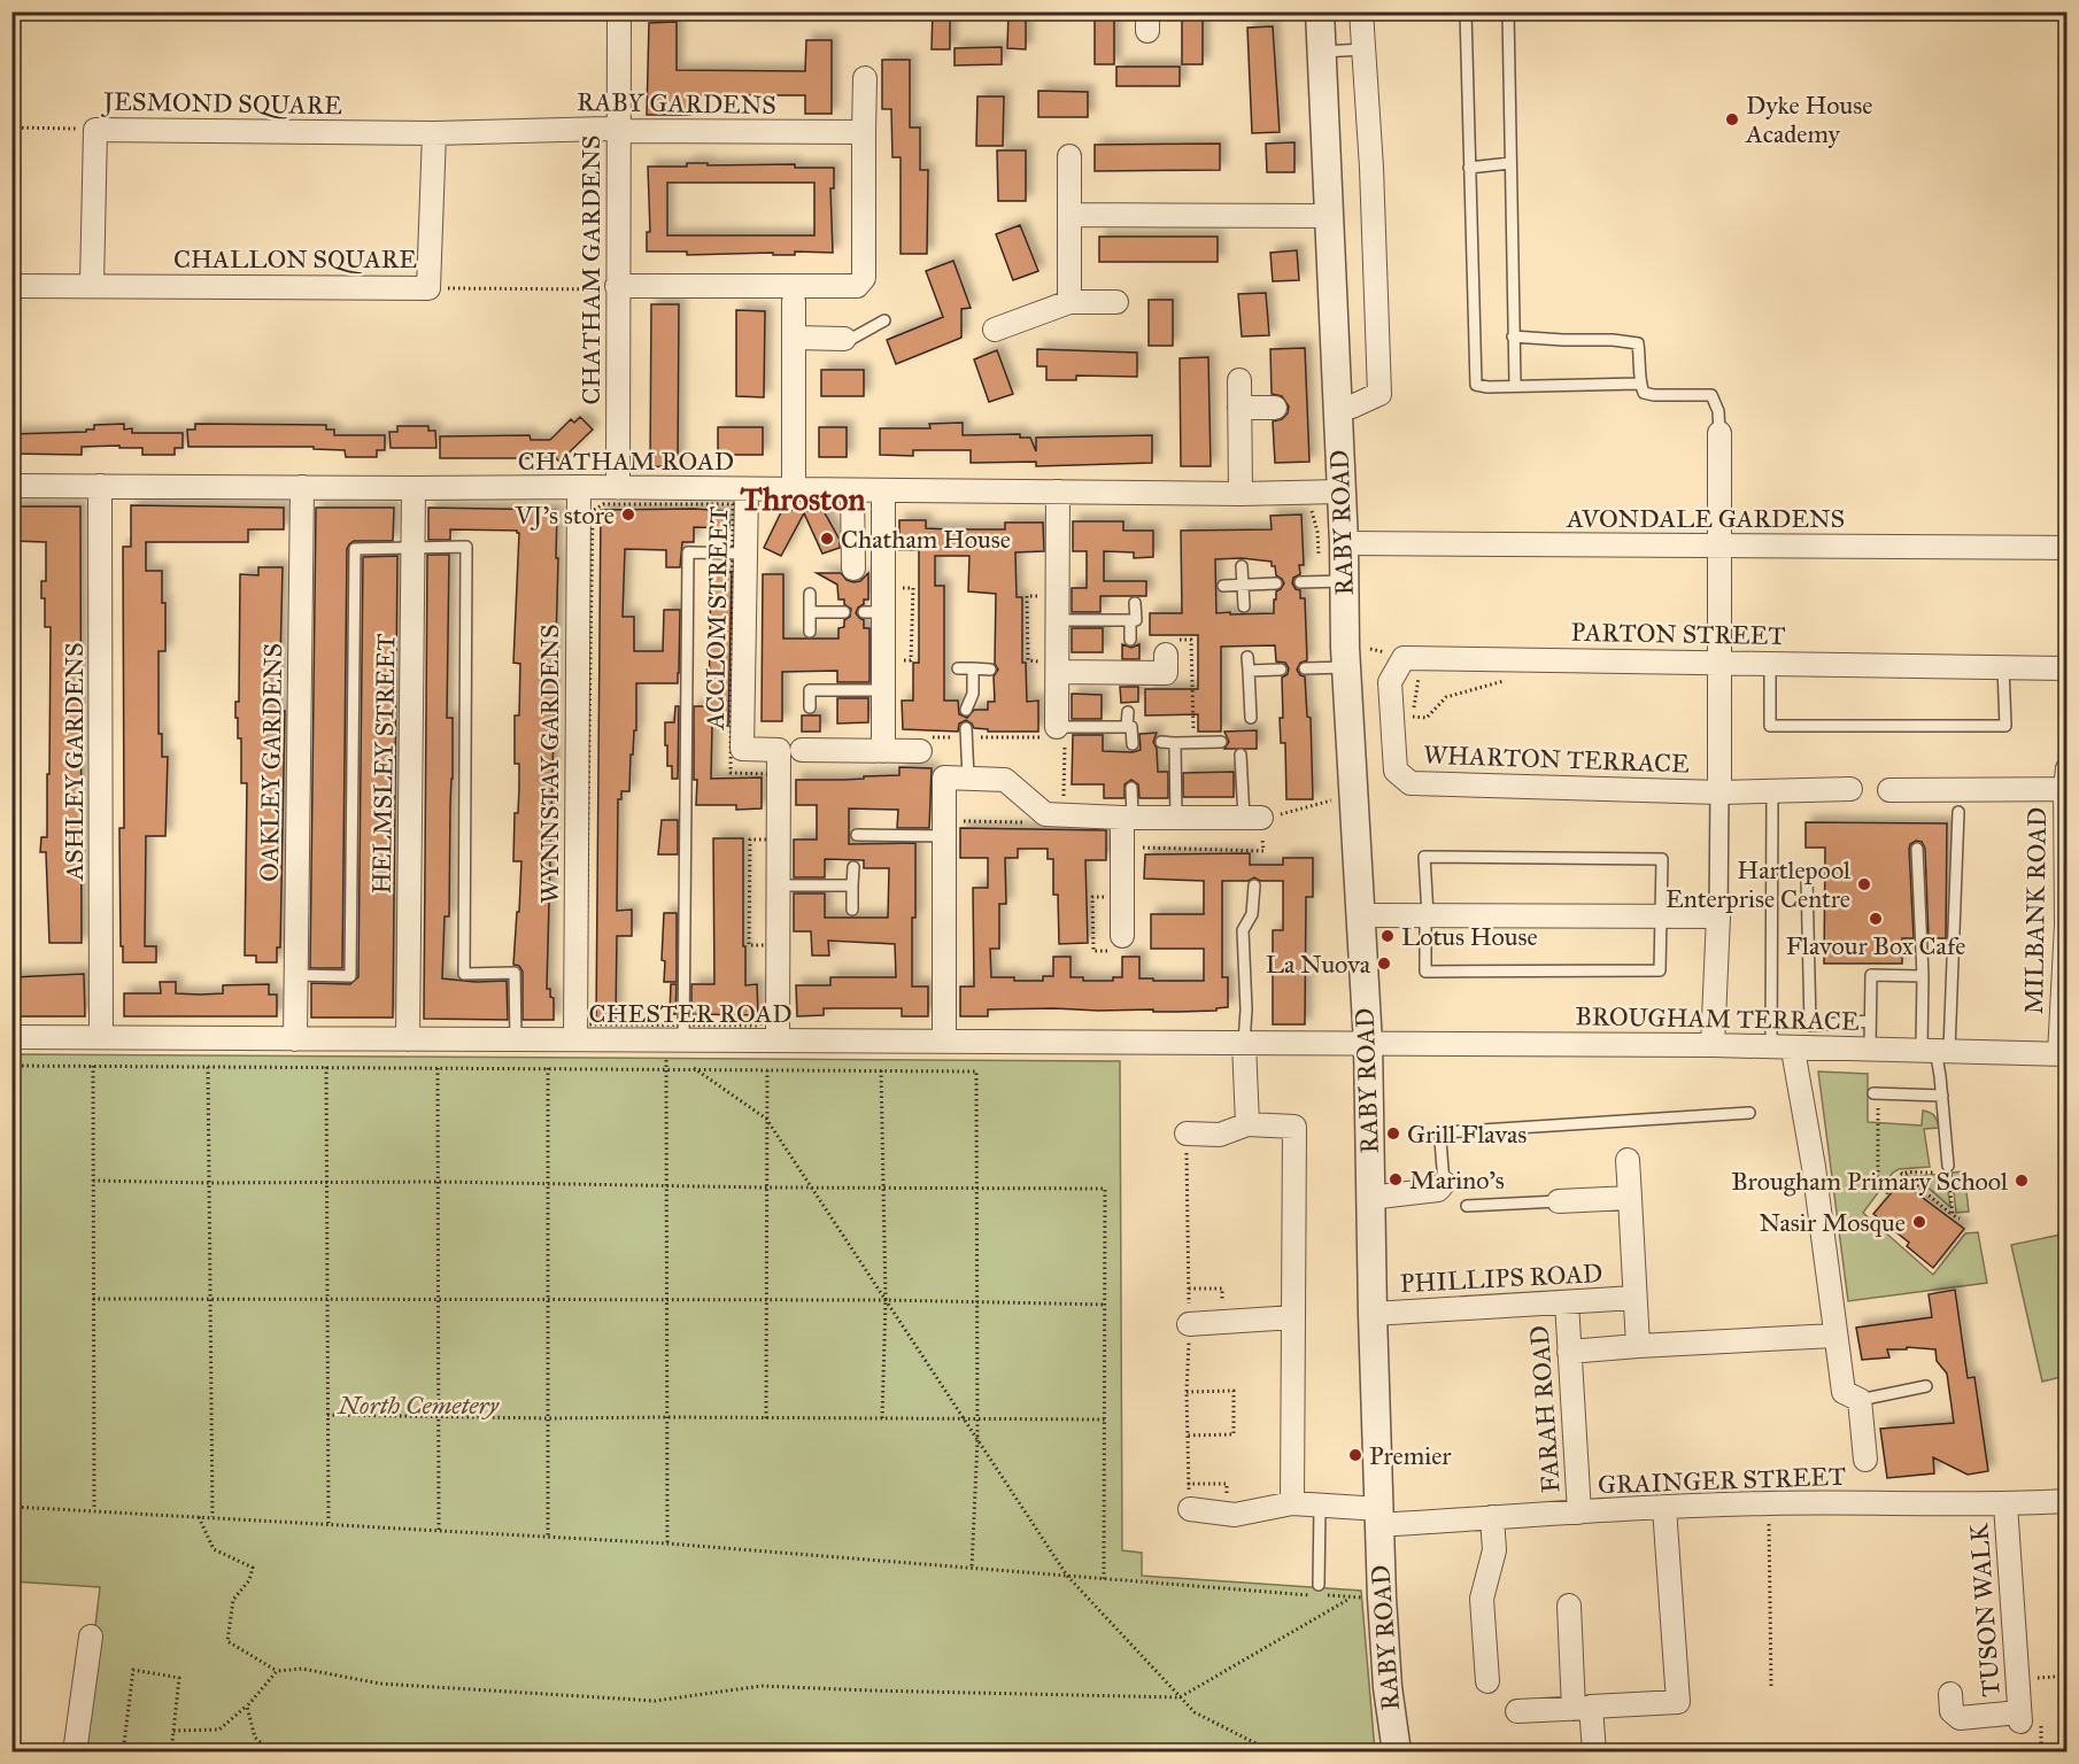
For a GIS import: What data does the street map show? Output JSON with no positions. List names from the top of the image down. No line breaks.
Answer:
{"streets":{"street":["JESMOND SQUARE","RABY GARDENS","CHALLON SQUARE","CHATHAM GARDENS","CHATHAM ROAD","AVONDALE GARDENS","RABY ROAD","ACCLOM STREET","PARTON STREET","WHARTON TERRACE","ASHLEY GARDENS","OAKLEY GARDENS","HELMSLEY STREET","WYNNSTAY GARDENS","MILBANK ROAD","CHESTER ROAD","BROUGHAM TERRACE","PHILLIPS ROAD","FARAH ROAD","GRAINGER STREET","TUSON WALK"]},"crossings":[["JESMOND SQUARE","RABY GARDENS"],["JESMOND SQUARE","CHALLON SQUARE"],["RABY GARDENS","CHALLON SQUARE"],["RABY GARDENS","CHATHAM GARDENS"],["CHATHAM GARDENS","CHATHAM ROAD"],["CHATHAM ROAD","RABY ROAD"],["CHATHAM ROAD","ACCLOM STREET"],["CHATHAM ROAD","ASHLEY GARDENS"],["CHATHAM ROAD","OAKLEY GARDENS"],["CHATHAM ROAD","HELMSLEY STREET"],["CHATHAM ROAD","WYNNSTAY GARDENS"],["AVONDALE GARDENS","RABY ROAD"],["RABY ROAD","CHESTER ROAD"],["RABY ROAD","BROUGHAM TERRACE"],["RABY ROAD","PHILLIPS ROAD"],["RABY ROAD","GRAINGER STREET"],["PARTON STREET","WHARTON TERRACE"],["ASHLEY GARDENS","CHESTER ROAD"],["OAKLEY GARDENS","CHESTER ROAD"],["HELMSLEY STREET","CHESTER ROAD"],["WYNNSTAY GARDENS","CHESTER ROAD"],["MILBANK ROAD","BROUGHAM TERRACE"],["CHESTER ROAD","BROUGHAM TERRACE"],["PHILLIPS ROAD","FARAH ROAD"],["FARAH ROAD","GRAINGER STREET"],["GRAINGER STREET","TUSON WALK"]],"districts":["Throston"],"parks":["North Cemetery"],"places":["Dyke House Academy","VJ's store","Chatham House","Hartlepool Enterprise Centre","Flavour Box Cafe","Lotus House","La Nuova","Grill Flavas","Marino's","Brougham Primary School","Nasir Mosque","Premier"]}
